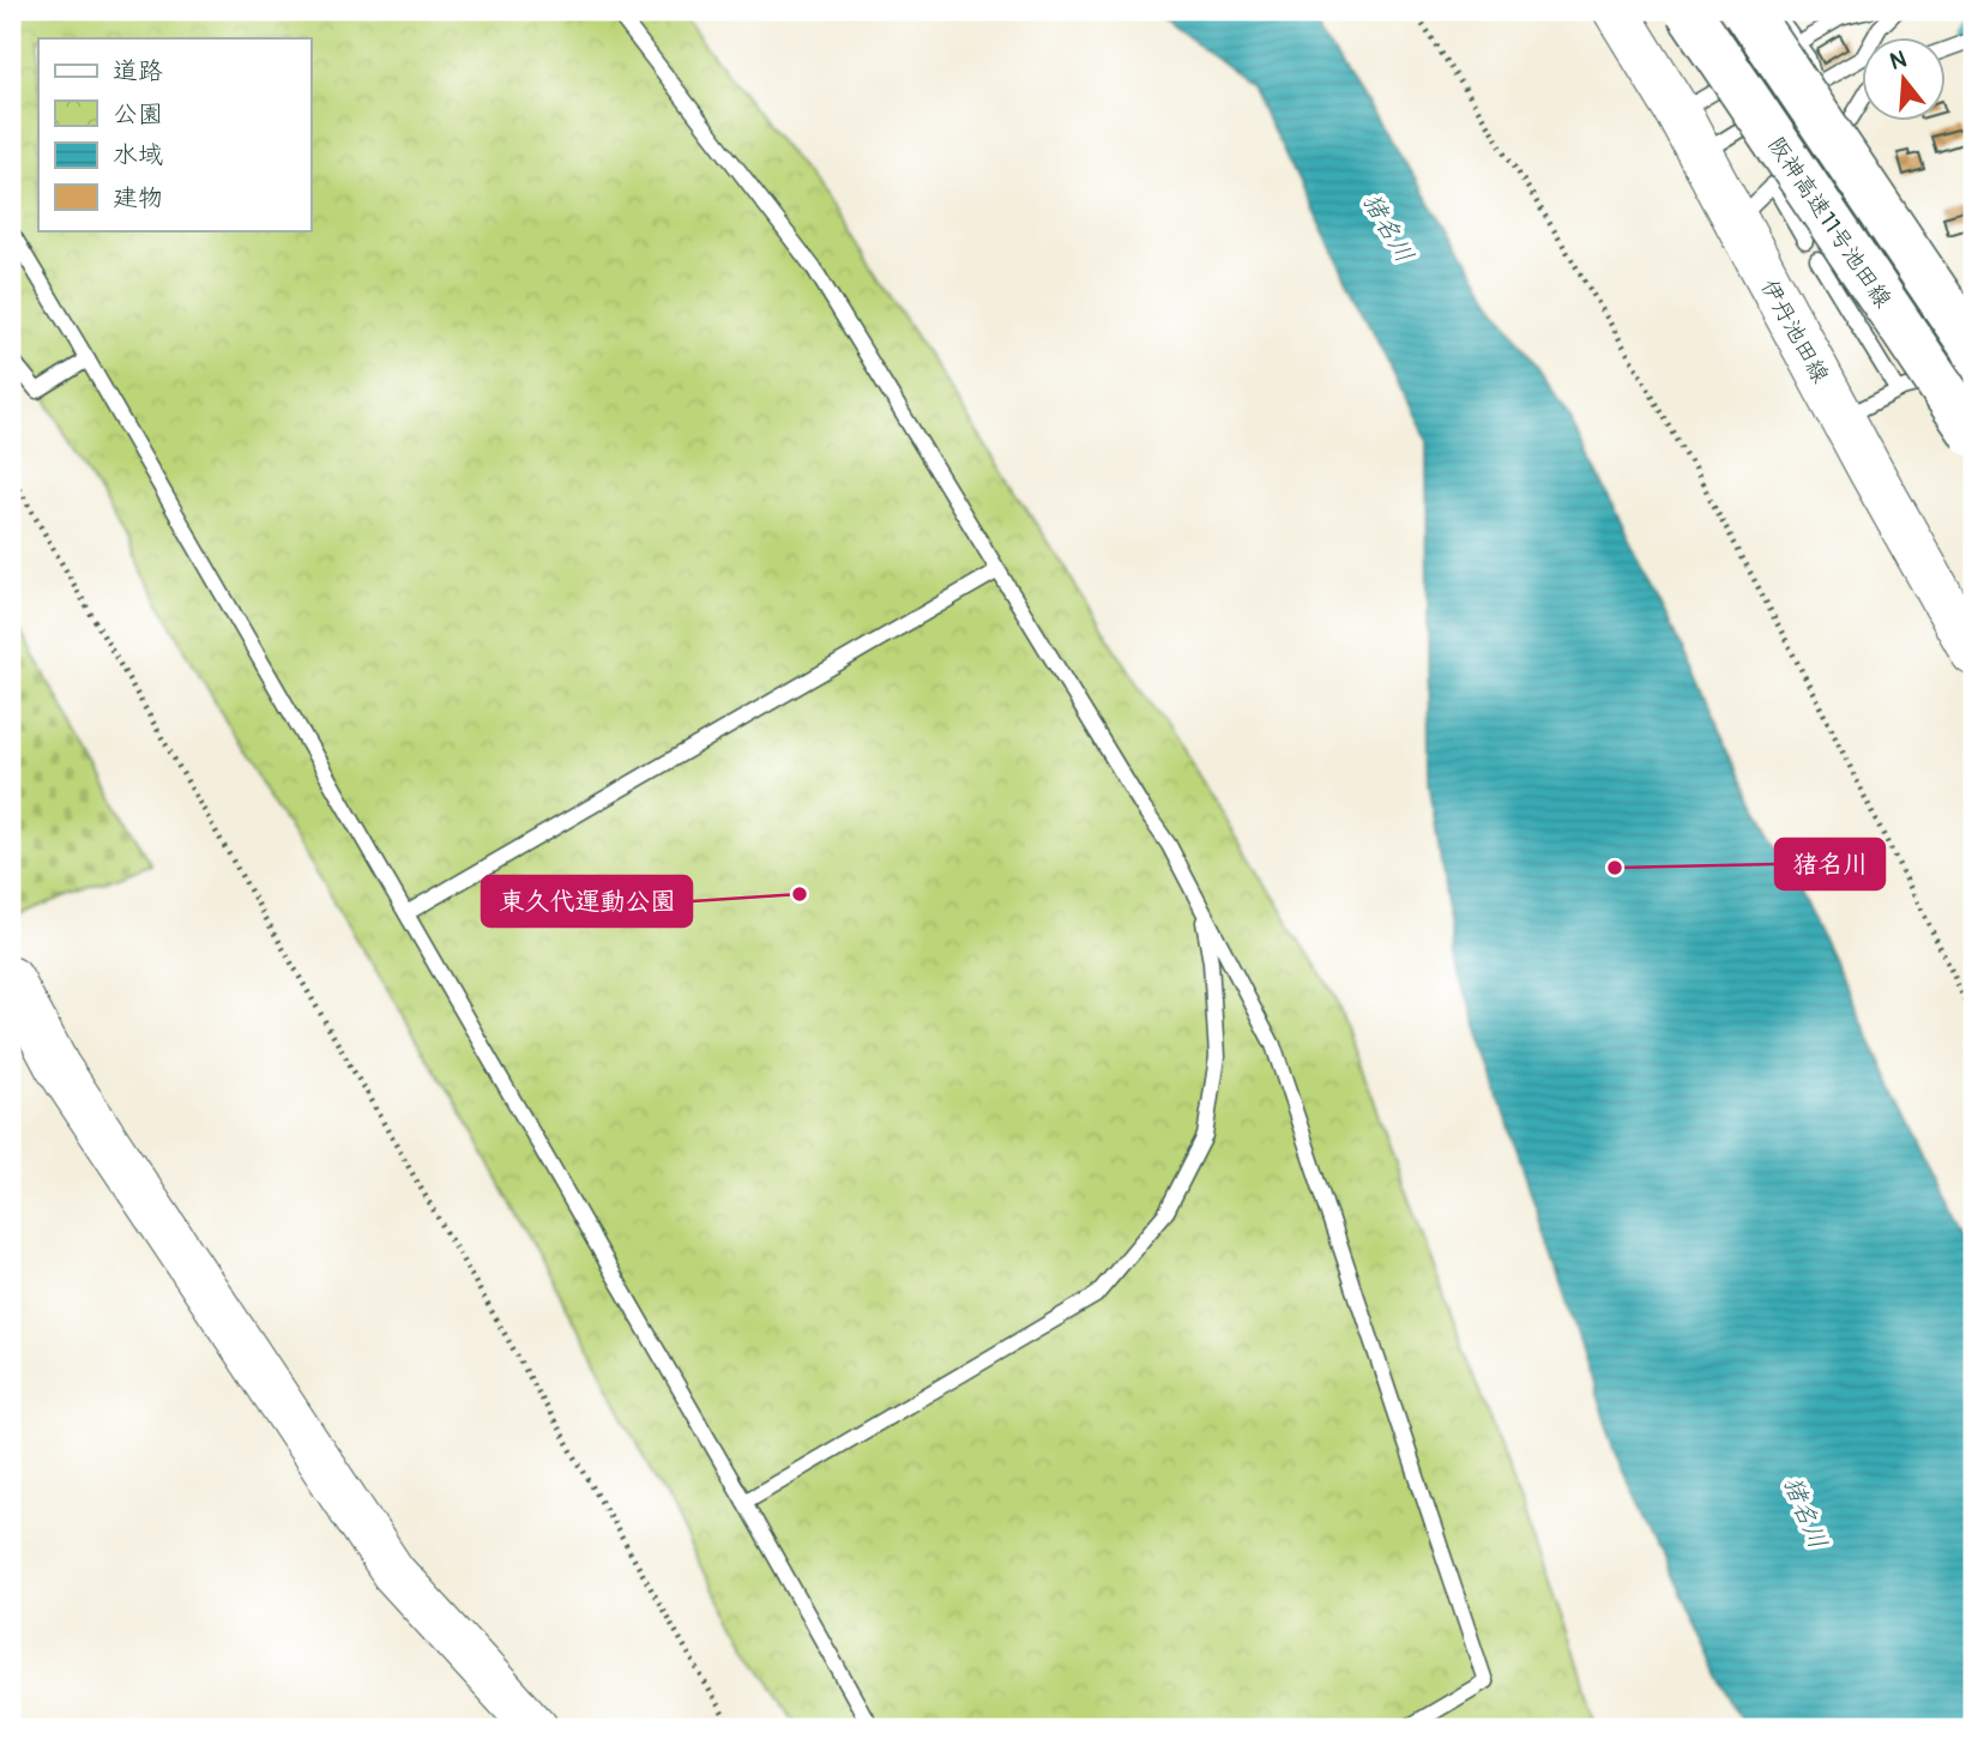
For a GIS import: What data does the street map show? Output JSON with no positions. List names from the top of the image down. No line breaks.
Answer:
{"streets":{"highway":["阪神高速11号池田線"],"street":["伊丹池田線"]},"water":["猪名川"],"places":["猪名川","東久代運動公園"],"legend":["道路","公園","水域","建物"],"north":"top"}
